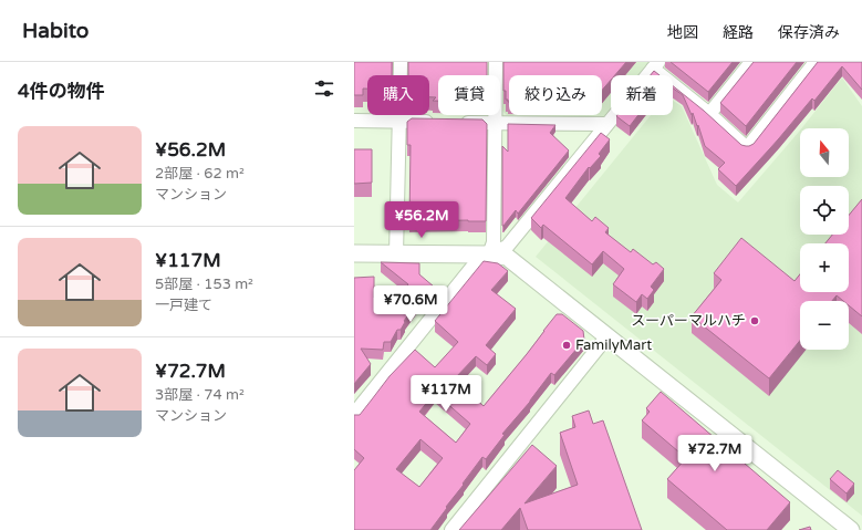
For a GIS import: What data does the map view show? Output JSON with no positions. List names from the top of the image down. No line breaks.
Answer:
{"places":["スーパーマルハチ","FamilyMart"],"north":"top","page":{"header":"Habito","nav":["地図","経路","保存済み"],"heading":"4件の物件","chip":["購入","賃貸","絞り込み","新着"],"list":[{"name":"¥56.2M","note":"2部屋 · 62 m² · マンション"},{"name":"¥117M","note":"5部屋 · 153 m² · 一戸建て"},{"name":"¥72.7M","note":"3部屋 · 74 m² · マンション"}],"map_buttons":["+","−"],"price":["¥56.2M","¥70.6M","¥117M","¥72.7M"]}}
